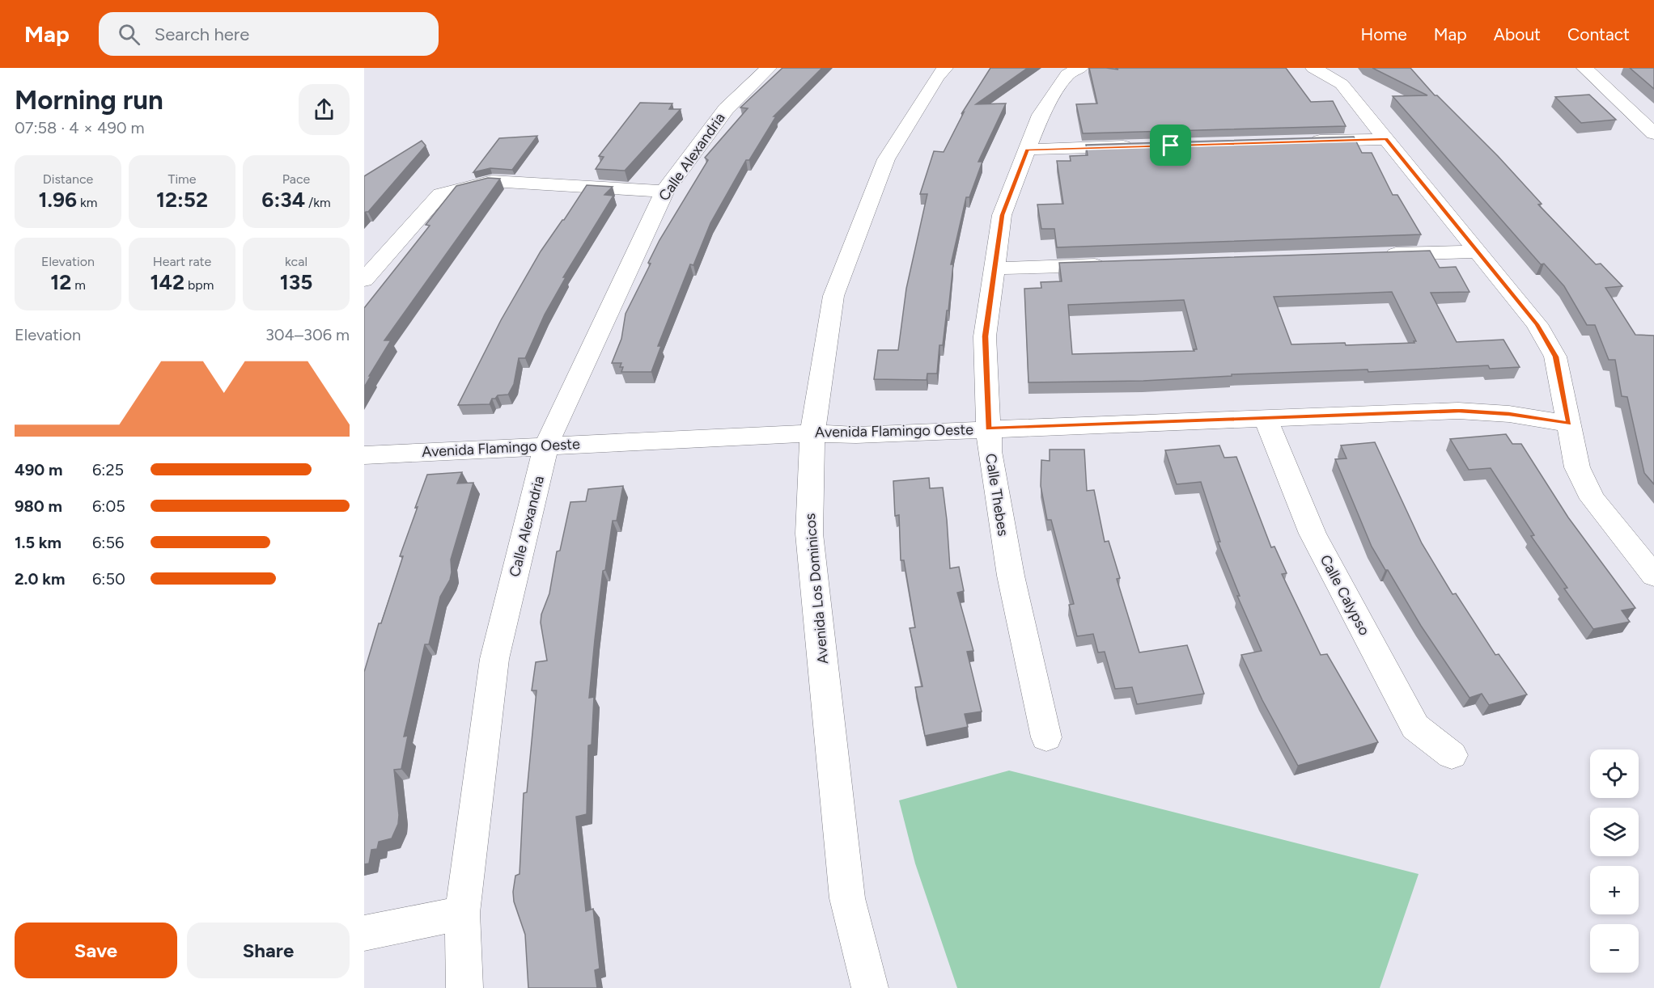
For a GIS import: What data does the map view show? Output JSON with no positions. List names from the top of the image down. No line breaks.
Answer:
{"streets":{"street":["Calle Alexandria","Avenida Flamingo Oeste","Calle Thebes","Avenida Los Dominicos","Calle Calypso"]},"crossings":[["Calle Alexandria","Avenida Flamingo Oeste"],["Avenida Flamingo Oeste","Calle Thebes"],["Avenida Flamingo Oeste","Avenida Los Dominicos"],["Avenida Flamingo Oeste","Calle Calypso"]],"page":{"header":"Map","search":"Search here","nav":["Home","Map","About","Contact"],"heading":["Morning run","07:58 · 4 × 490 m"],"stats":[["Distance","1.96 km"],["Time","12:52"],["Pace","6:34 /km"],["Elevation","12 m"],["Heart rate","142 bpm"],["kcal","135"]],"chart":["Elevation","304–306 m"],"list":[{"name":"490 m","note":"6:25"},{"name":"980 m","note":"6:05"},{"name":"1.5 km","note":"6:56"},{"name":"2.0 km","note":"6:50"}],"map_buttons":["+","−"],"buttons":["Save","Share"]}}
